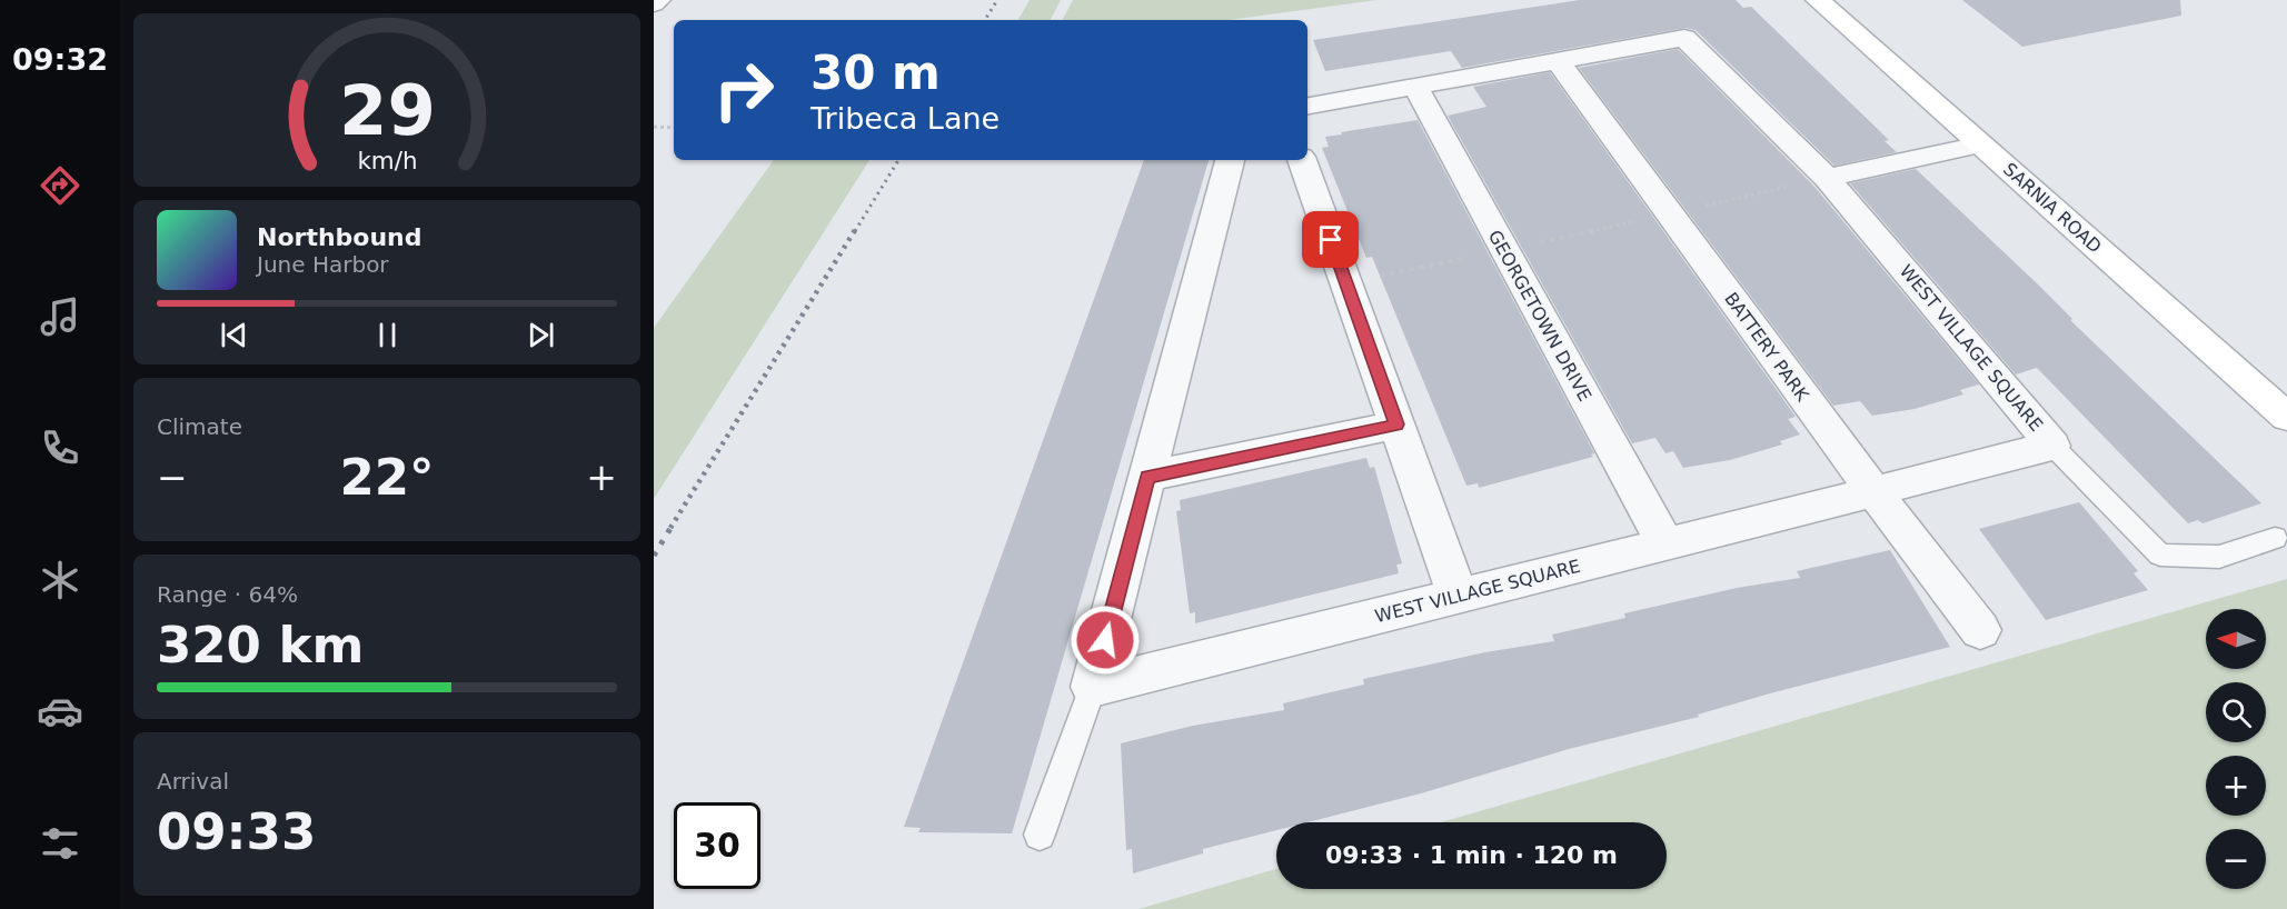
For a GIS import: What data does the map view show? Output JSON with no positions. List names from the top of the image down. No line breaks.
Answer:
{"streets":{"main road":["SARNIA ROAD"],"street":["GEORGETOWN DRIVE","BATTERY PARK","WEST VILLAGE SQUARE"]},"crossings":[["GEORGETOWN DRIVE","WEST VILLAGE SQUARE"],["BATTERY PARK","WEST VILLAGE SQUARE"]],"north":"left","page":{"tabs":"09:32","turn":["30 m","Tribeca Lane"],"song":["Northbound","June Harbor"],"tile":["Climate",["Range · 64%","320 km"],["Arrival","09:33"]],"heat":["−","22°","+"],"map_buttons":["+","−"],"limit":"30","trip":"09:33 · 1 min · 120 m","gauge":["29","km/h"]}}
